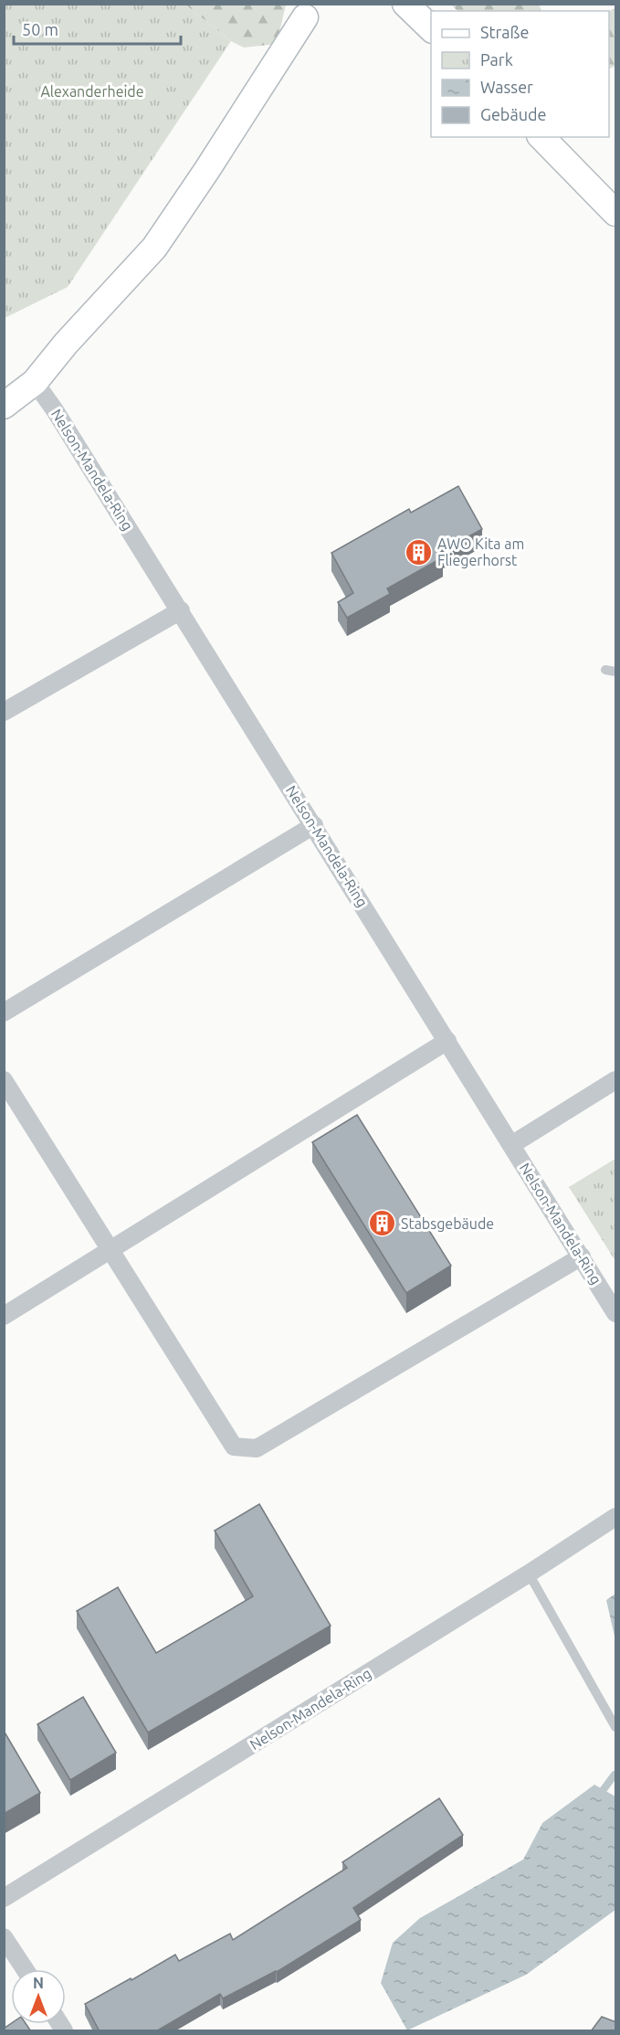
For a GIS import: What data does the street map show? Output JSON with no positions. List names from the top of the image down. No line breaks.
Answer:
{"streets":{"street":["Nelson-Mandela-Ring"]},"parks":["Alexanderheide"],"places":{"building":["AWO Kita am Fliegerhorst","Stabsgebäude"]},"legend":["Straße","Park","Wasser","Gebäude"],"scale_bar":"50 m","north":"top"}
